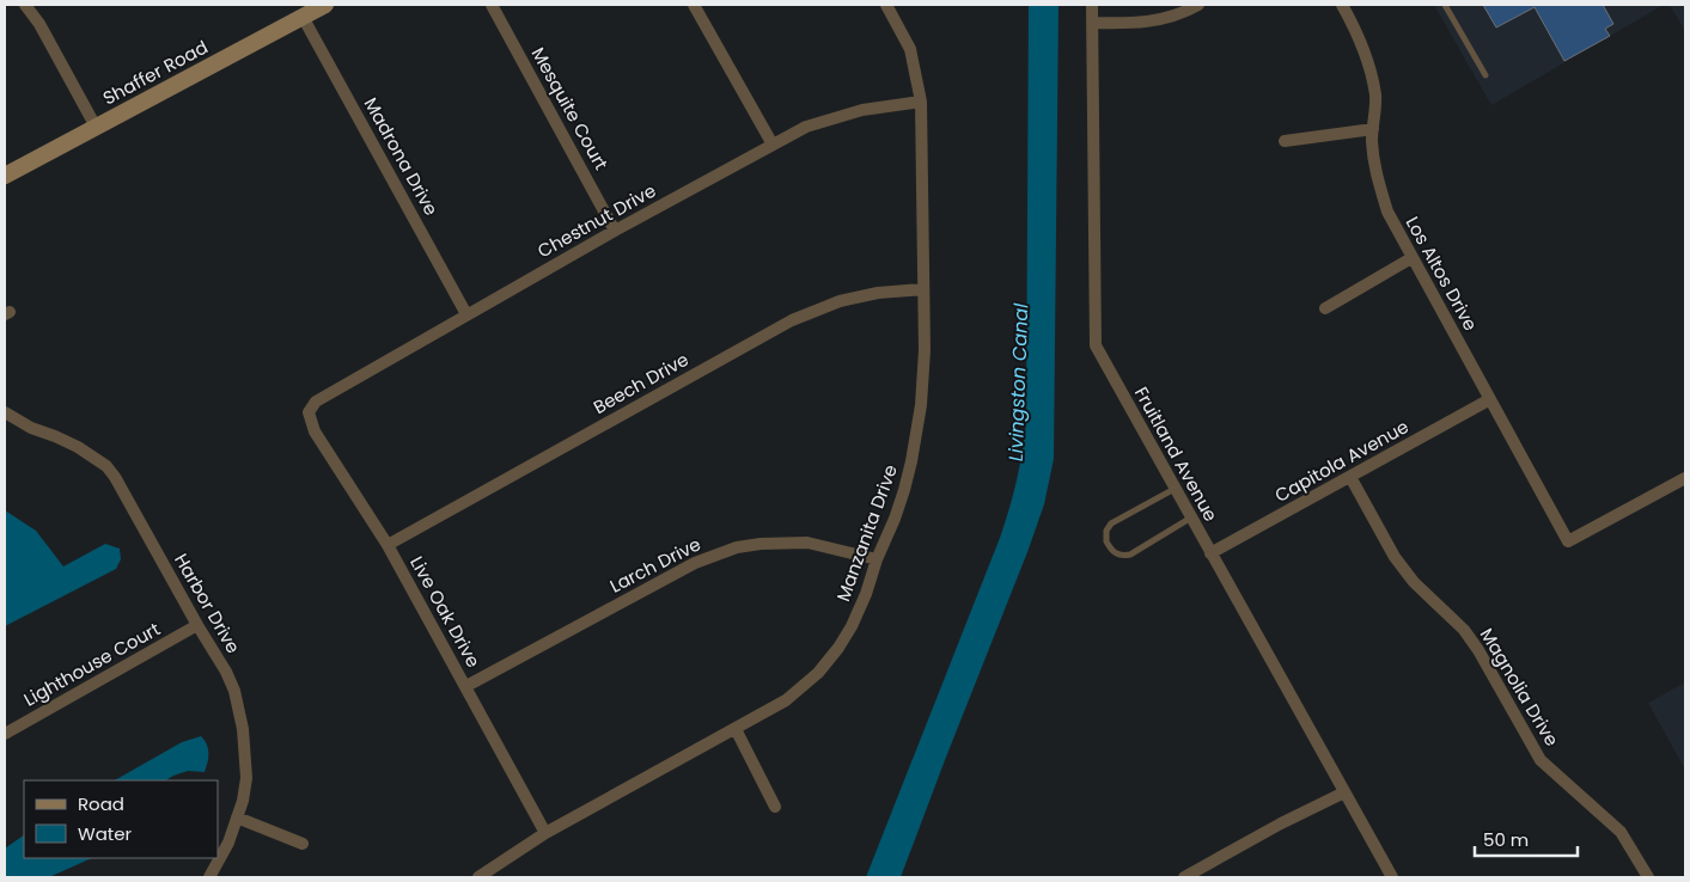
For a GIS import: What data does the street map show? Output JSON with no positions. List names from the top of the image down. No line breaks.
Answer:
{"streets":{"main road":["Shaffer Road"],"street":["Mesquite Court","Madrona Drive","Chestnut Drive","Los Altos Drive","Beech Drive","Fruitland Avenue","Capitola Avenue","Manzanita Drive","Larch Drive","Harbor Drive","Live Oak Drive","Lighthouse Court","Magnolia Drive"]},"crossings":[["Shaffer Road","Madrona Drive"],["Mesquite Court","Chestnut Drive"],["Madrona Drive","Chestnut Drive"],["Chestnut Drive","Manzanita Drive"],["Chestnut Drive","Live Oak Drive"],["Los Altos Drive","Capitola Avenue"],["Beech Drive","Manzanita Drive"],["Beech Drive","Live Oak Drive"],["Fruitland Avenue","Capitola Avenue"],["Capitola Avenue","Magnolia Drive"],["Manzanita Drive","Larch Drive"],["Manzanita Drive","Live Oak Drive"],["Larch Drive","Live Oak Drive"],["Harbor Drive","Lighthouse Court"]],"water":["Livingston Canal"],"legend":["Road","Water"],"scale_bar":"50 m"}
